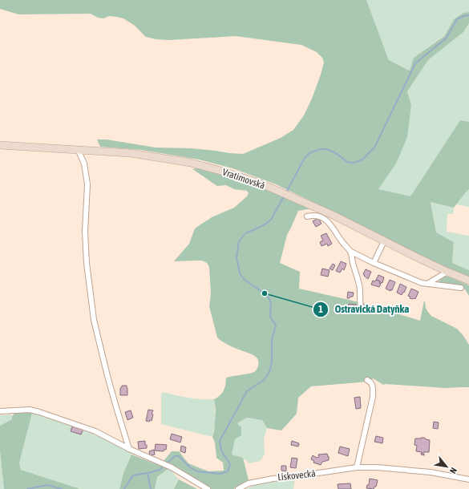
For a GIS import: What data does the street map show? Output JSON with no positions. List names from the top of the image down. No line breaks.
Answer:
{"streets":{"main road":["Vratimovská"],"street":["Lískovecká"]},"places":["Ostravická Datyňka"],"north":"bottom right"}
